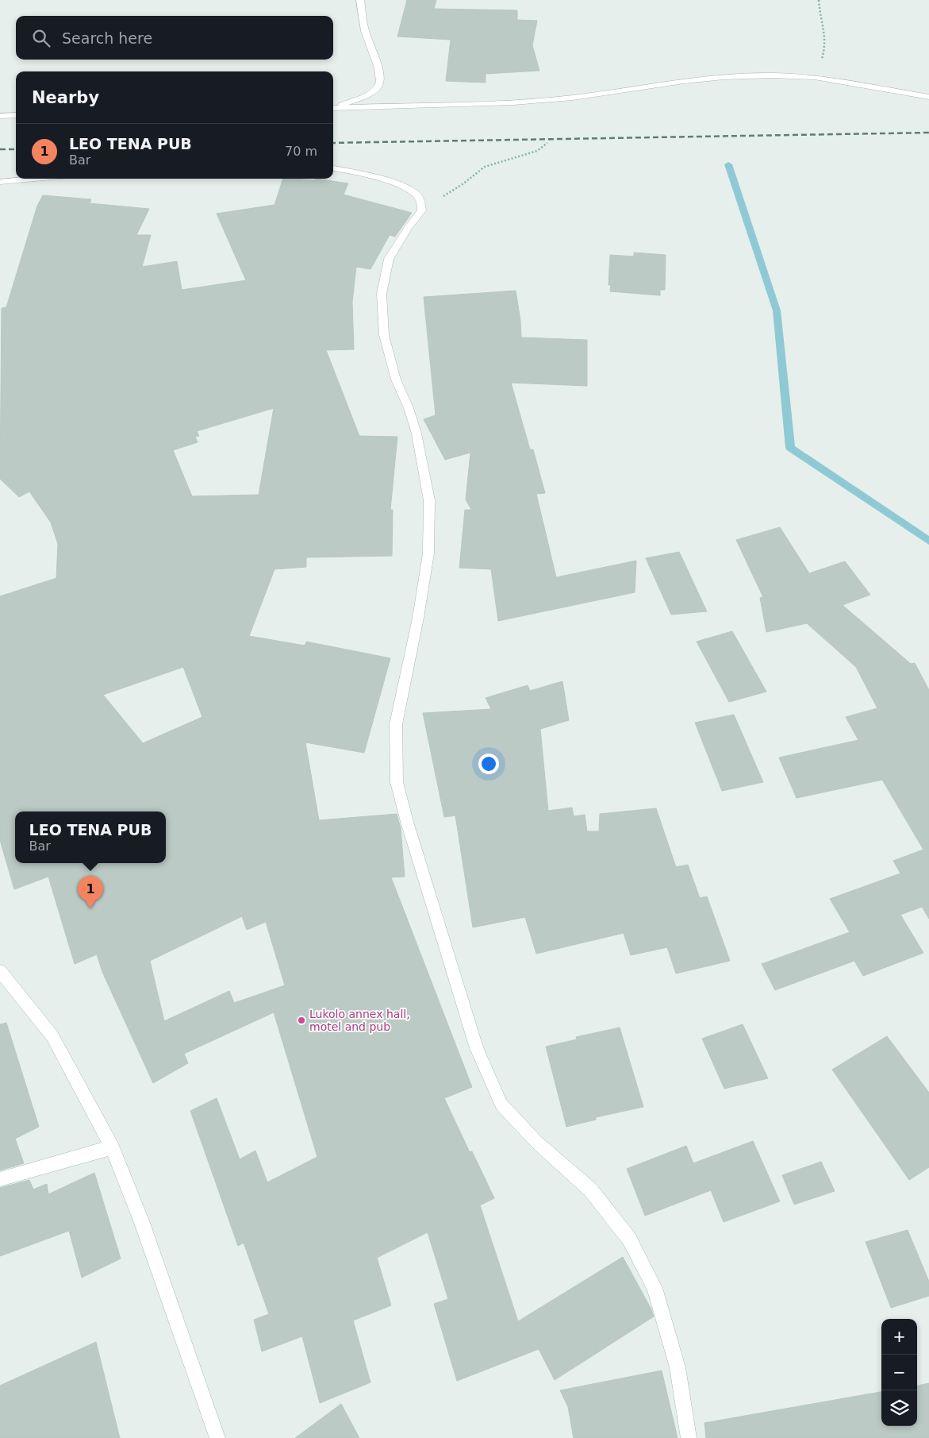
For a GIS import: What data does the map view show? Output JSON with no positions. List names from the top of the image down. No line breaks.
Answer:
{"places":["Lukolo annex hall, motel and pub"],"page":{"search":"Search here","heading":"Nearby","list":[{"mark":"1","name":"LEO TENA PUB","note":"Bar","value":"70 m"}],"popup":["LEO TENA PUB","Bar"],"pins":"1","map_buttons":["+","−"]}}
